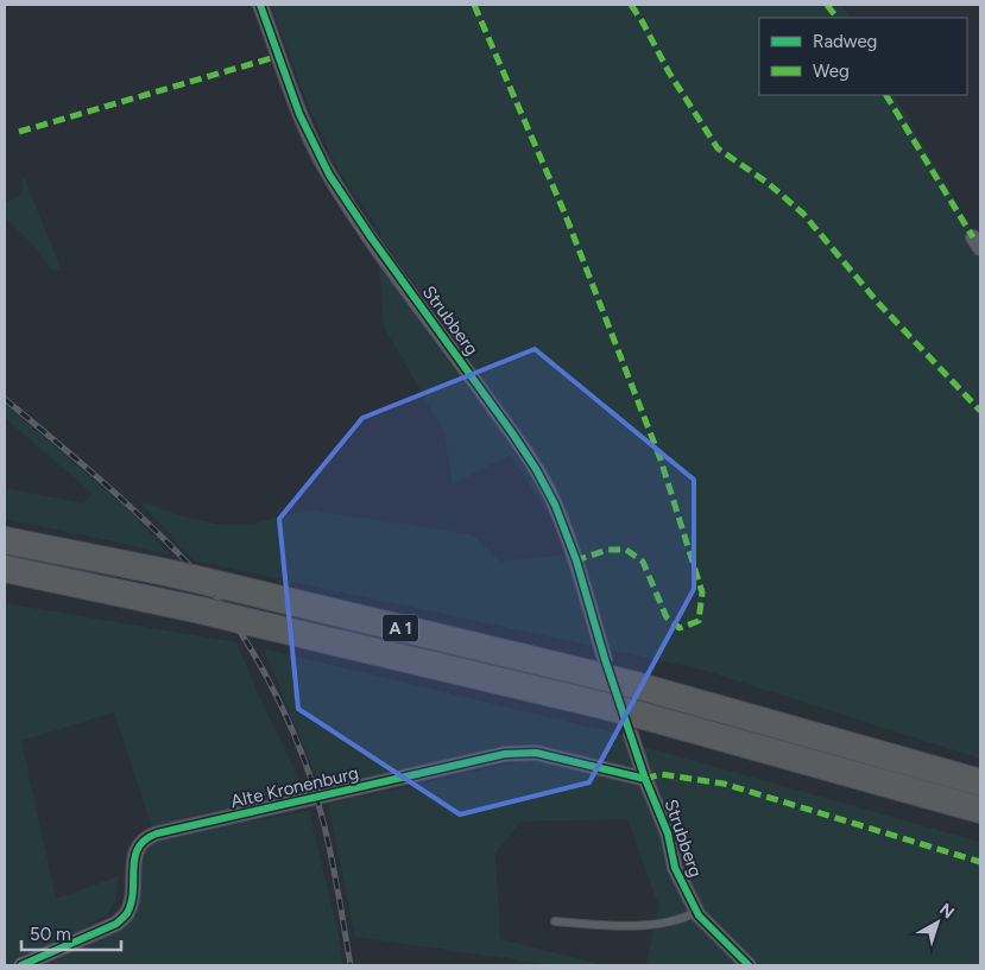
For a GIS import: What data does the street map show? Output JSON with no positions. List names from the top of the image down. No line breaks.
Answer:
{"streets":{"highway":["A 1"],"street":["Strubberg","Alte Kronenburg"]},"crossings":[["Strubberg","A 1"],["Strubberg","Alte Kronenburg"]],"legend":["Radweg","Weg"],"scale_bar":"50 m","north":"top right"}
